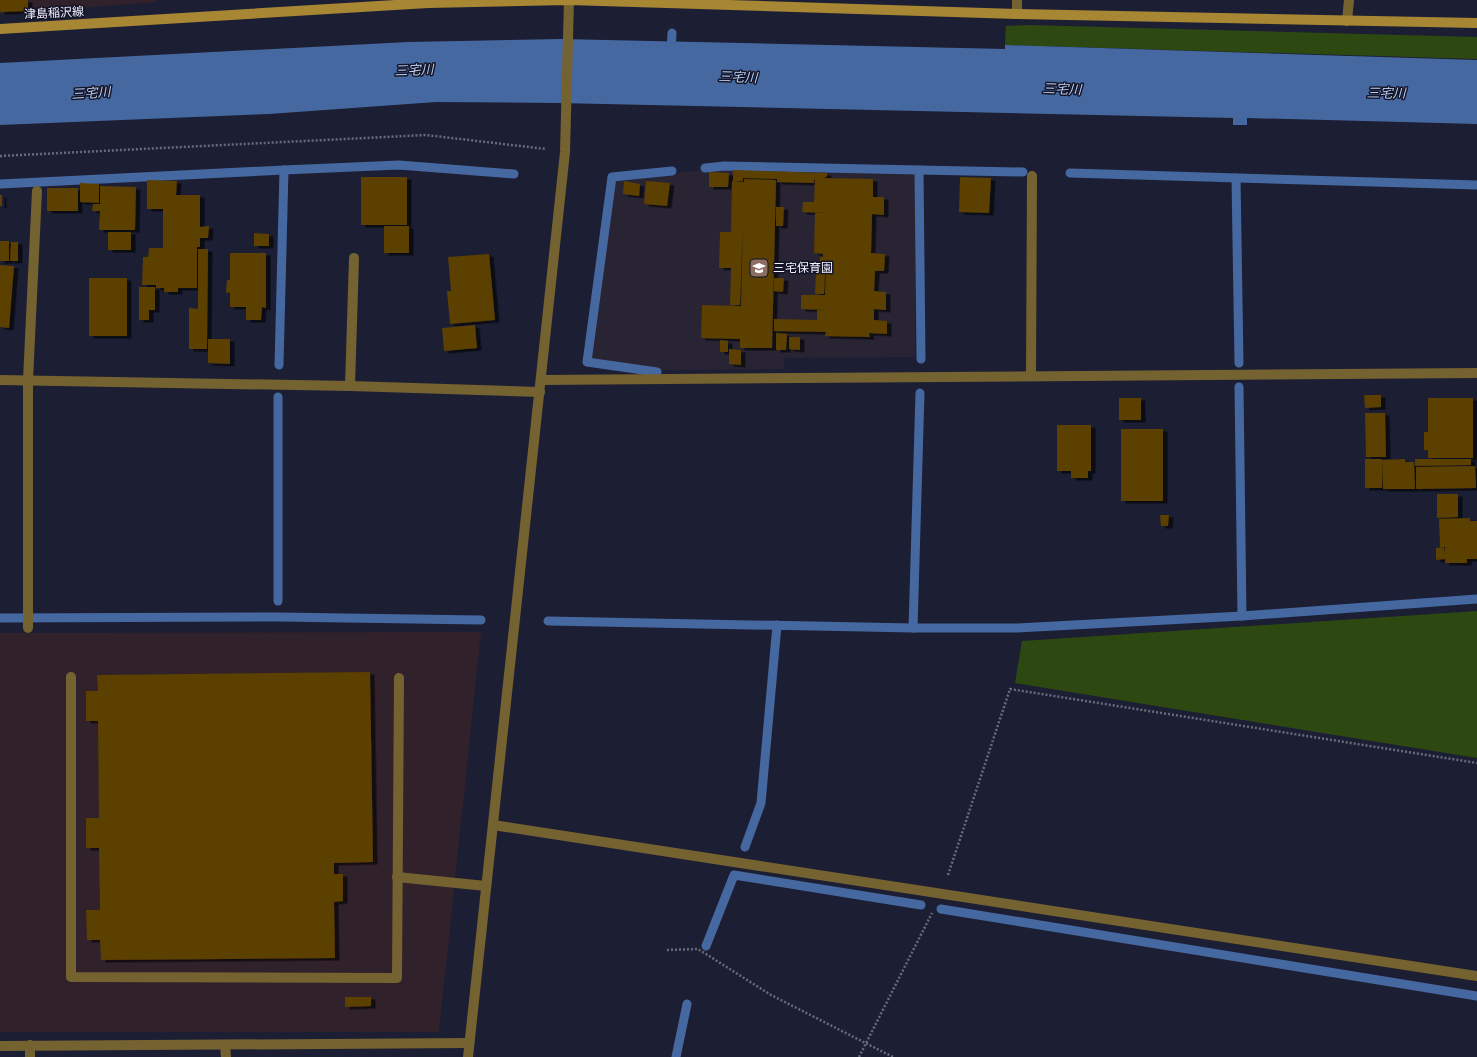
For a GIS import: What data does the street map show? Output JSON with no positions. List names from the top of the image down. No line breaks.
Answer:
{"streets":{"main road":["津島稲沢線"]},"water":["三宅川"],"places":{"school or university":["三宅保育園"]}}
